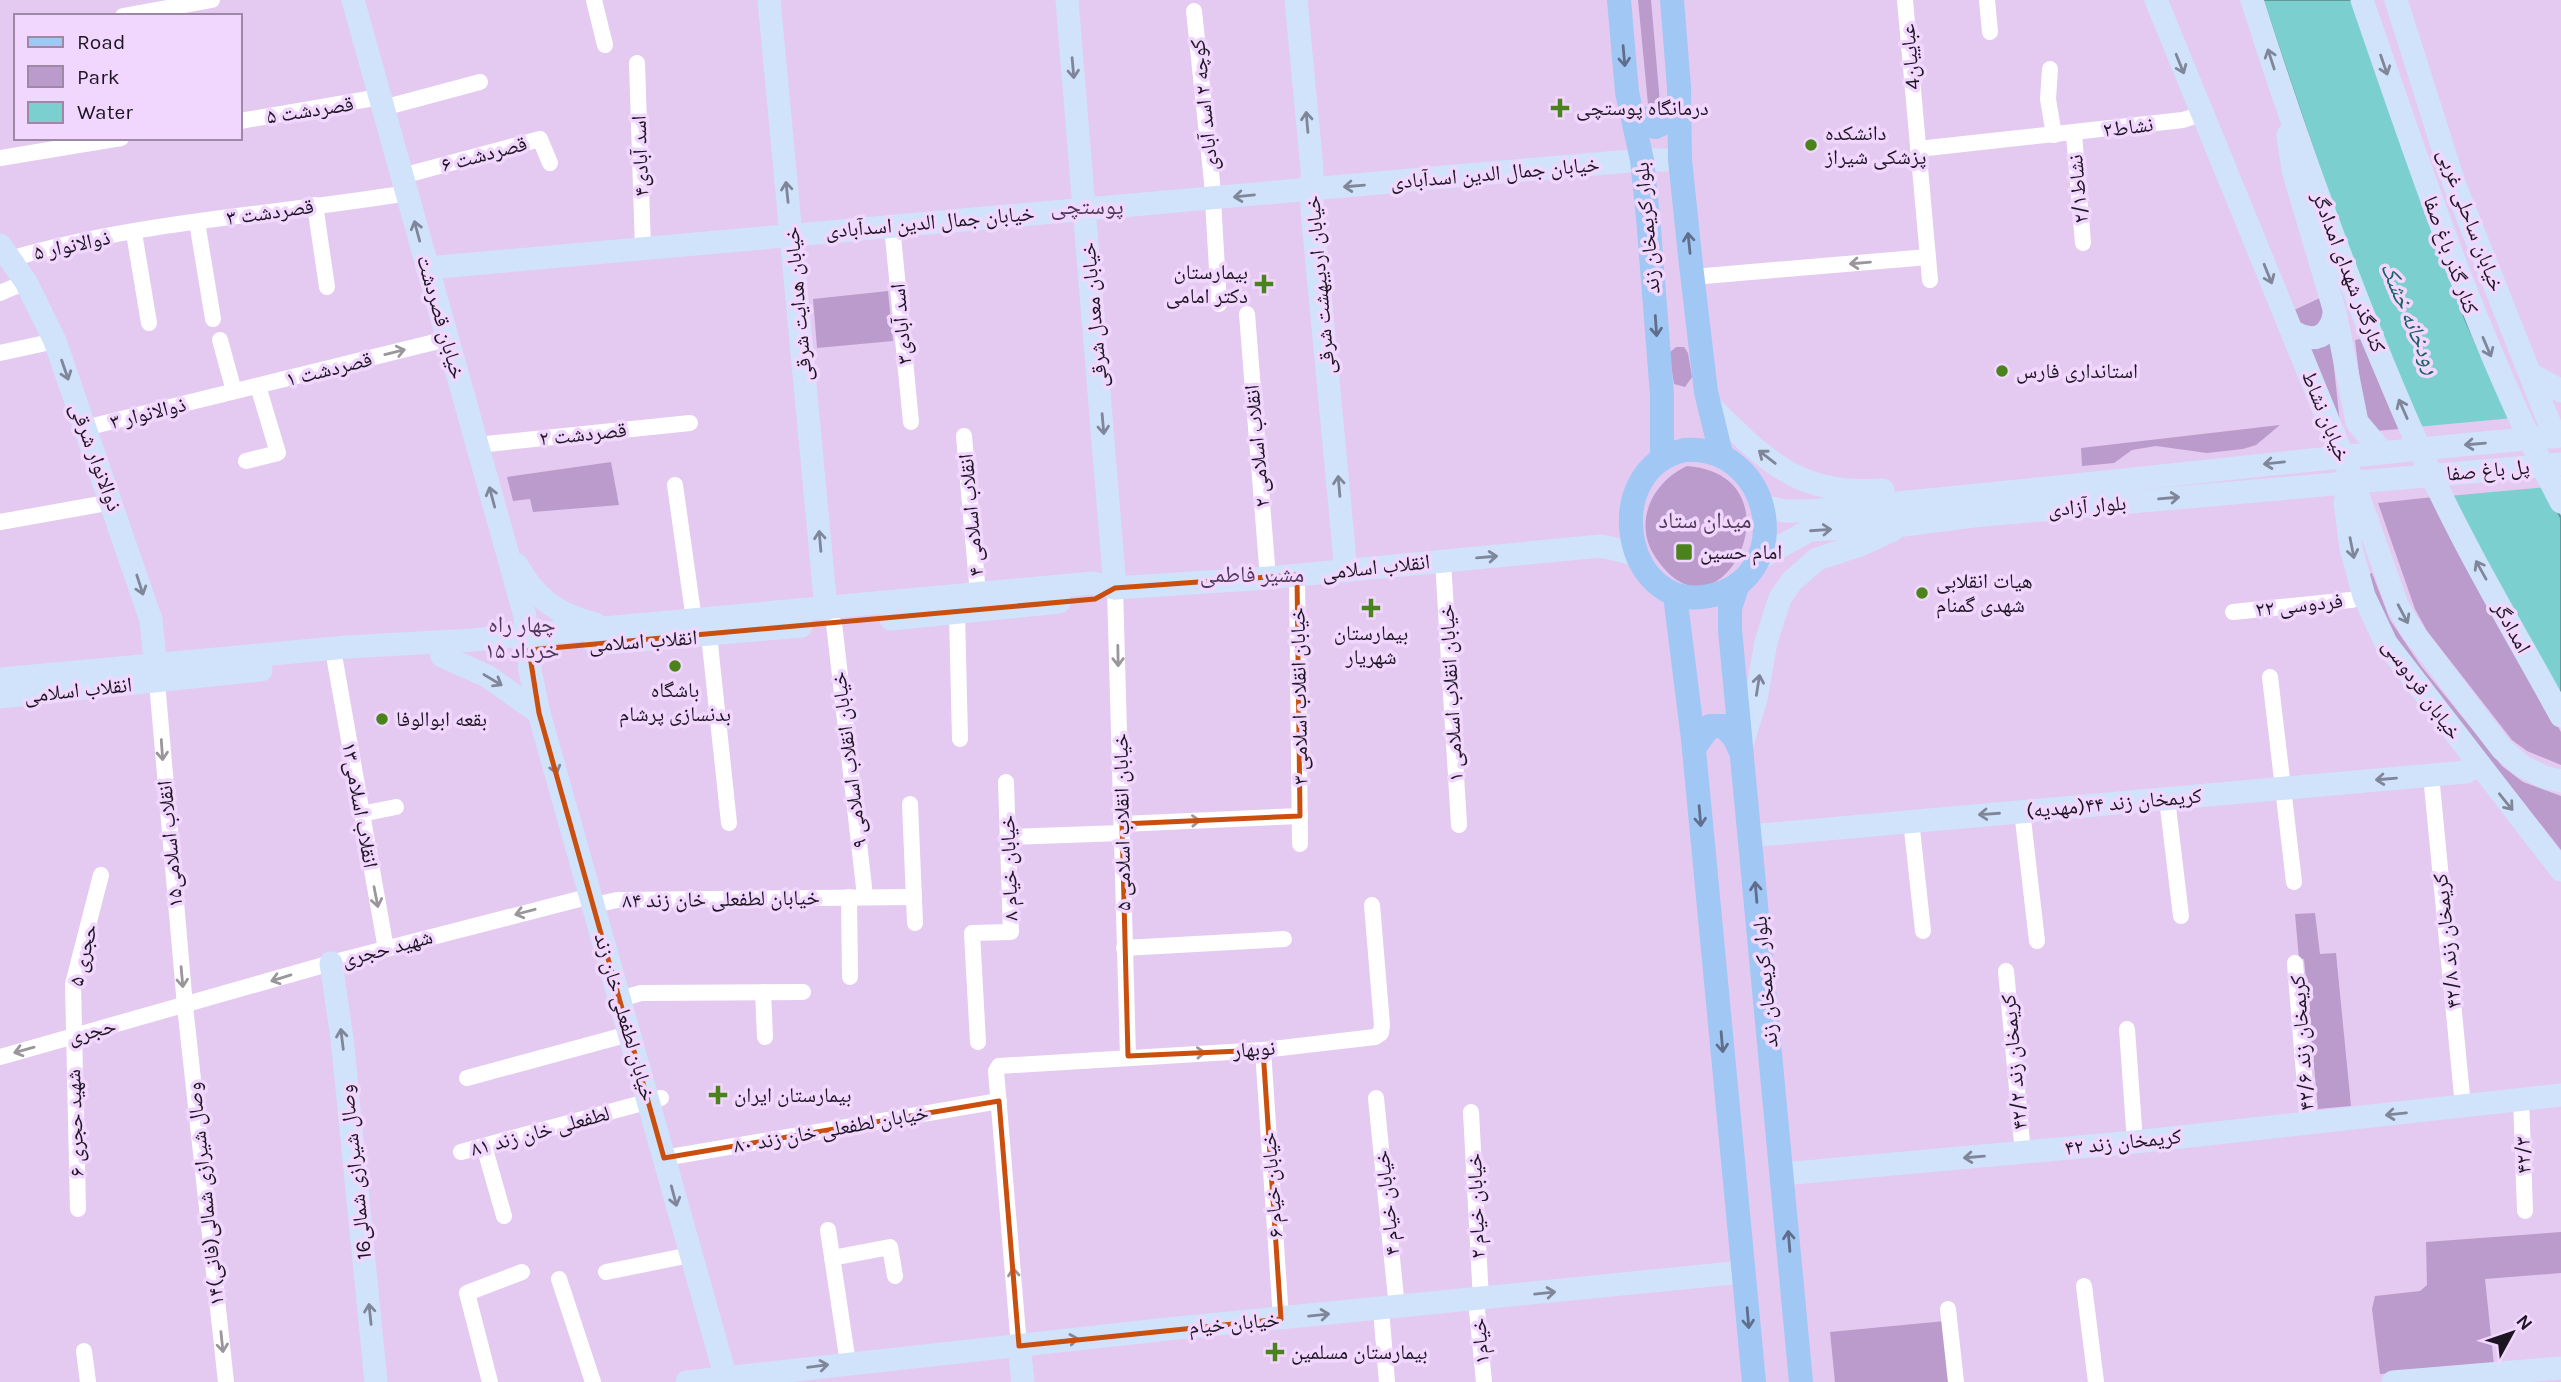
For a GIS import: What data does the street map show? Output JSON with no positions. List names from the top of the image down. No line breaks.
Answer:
{"streets":{"main road":["خیابان جمال الدین اسدآبادی","خیابان ساحلی غربی","بلوار کریمخان زند","کنار گذر باغ صفا","کنارگذر شهدای امدادگر","خیابان اردیبهشت شرقی","خیابان هدایت شرقی","خیابان معدل شرقی","خیابان قصردشت","خیابان نشاط","ذوالانوار شرقی","پل باغ صفا","بلوار آزادی","انقلاب اسلامی","امدادگر","خیابان فردوسی","کریمخان زند ۴۴(مهدیه)","خیابان لطفعلی خان زند","کریمخان زند ۴۲","وصال شیرازی شمالی16","خیابان خیام"],"street":["عباییان4","کوچه ۲ اسد آبادی","قصردشت ۵","نشاط۲","قصردشت ۶","اسد آبادی۴","نشاط۲/۱","قصردشت ۳","ذوالانوار ۵","اسد آبادی۳","قصردشت ۱","ذوالانوار ۳","قصردشت ۲","۲ انقلاب اسلامی","۴ انقلاب اسلامی","۲۲ فردوسی","خیابان انقلاب اسلامی ۱","خیابان انقلاب اسلامی ۳","خیابان انقلاب اسلامی ۹","انقلاب اسلامی۱۳","خیابان انقلاب اسلامی ۵","انقلاب اسلامی۱۵","خیابان خیام ۸","خیابان لطفعلی خان زند ۸۴","کریمخان زند ۴۲/۸","شهید حجری","حجری ۵","حجری","کریمخان زند ۴۲/۶","نوبهار","کریمخان زند ۴۲/۲","شهید حجری ۶","خیابان لطفعلی خان زند ۸۰","لطفعلی خان زند ۸۱","۴۲/۳","خیابان خیام ۶","۱۴وصال شیرازی شمالی(فانی)","خیابان خیام ۴","خیابان خیام ۲","۱خیام"]},"crossings":[["عباییان4","نشاط۲"],["کوچه ۲ اسد آبادی","خیابان جمال الدین اسدآبادی"],["قصردشت ۵","خیابان قصردشت"],["نشاط۲","نشاط۲/۱"],["نشاط۲","خیابان نشاط"],["قصردشت ۶","قصردشت ۳"],["قصردشت ۶","خیابان قصردشت"],["اسد آبادی۴","خیابان جمال الدین اسدآبادی"],["خیابان جمال الدین اسدآبادی","بلوار کریمخان زند"],["خیابان جمال الدین اسدآبادی","خیابان اردیبهشت شرقی"],["خیابان جمال الدین اسدآبادی","خیابان هدایت شرقی"],["خیابان جمال الدین اسدآبادی","خیابان معدل شرقی"],["خیابان جمال الدین اسدآبادی","خیابان قصردشت"],["خیابان جمال الدین اسدآبادی","اسد آبادی۳"],["قصردشت ۳","ذوالانوار ۵"],["قصردشت ۳","خیابان قصردشت"],["خیابان ساحلی غربی","پل باغ صفا"],["بلوار کریمخان زند","بلوار آزادی"],["بلوار کریمخان زند","انقلاب اسلامی"],["بلوار کریمخان زند","کریمخان زند ۴۴(مهدیه)"],["بلوار کریمخان زند","کریمخان زند ۴۲"],["ذوالانوار ۵","ذوالانوار شرقی"],["کنارگذر شهدای امدادگر","امدادگر"],["خیابان اردیبهشت شرقی","انقلاب اسلامی"],["خیابان هدایت شرقی","انقلاب اسلامی"],["خیابان هدایت شرقی","خیابان انقلاب اسلامی ۹"],["خیابان معدل شرقی","انقلاب اسلامی"],["خیابان معدل شرقی","خیابان انقلاب اسلامی ۵"],["خیابان قصردشت","قصردشت ۱"],["خیابان قصردشت","قصردشت ۲"],["خیابان قصردشت","انقلاب اسلامی"],["خیابان قصردشت","خیابان لطفعلی خان زند"],["قصردشت ۱","ذوالانوار ۳"],["ذوالانوار ۳","ذوالانوار شرقی"],["خیابان نشاط","بلوار آزادی"],["خیابان نشاط","خیابان فردوسی"],["۲ انقلاب اسلامی","انقلاب اسلامی"],["ذوالانوار شرقی","انقلاب اسلامی"],["ذوالانوار شرقی","انقلاب اسلامی۱۵"],["پل باغ صفا","بلوار آزادی"],["بلوار آزادی","انقلاب اسلامی"],["بلوار آزادی","خیابان فردوسی"],["۴ انقلاب اسلامی","انقلاب اسلامی"],["انقلاب اسلامی","خیابان انقلاب اسلامی ۱"],["انقلاب اسلامی","خیابان انقلاب اسلامی ۳"],["انقلاب اسلامی","خیابان انقلاب اسلامی ۹"],["انقلاب اسلامی","انقلاب اسلامی۱۳"],["انقلاب اسلامی","خیابان انقلاب اسلامی ۵"],["انقلاب اسلامی","انقلاب اسلامی۱۵"],["انقلاب اسلامی","خیابان لطفعلی خان زند"],["۲۲ فردوسی","خیابان فردوسی"],["خیابان فردوسی","کریمخان زند ۴۴(مهدیه)"],["خیابان انقلاب اسلامی ۹","خیابان لطفعلی خان زند ۸۴"],["کریمخان زند ۴۴(مهدیه)","کریمخان زند ۴۲/۸"],["انقلاب اسلامی۱۳","شهید حجری"],["خیابان انقلاب اسلامی ۵","نوبهار"],["انقلاب اسلامی۱۵","شهید حجری"],["انقلاب اسلامی۱۵","حجری"],["انقلاب اسلامی۱۵","۱۴وصال شیرازی شمالی(فانی)"],["خیابان لطفعلی خان زند ۸۴","شهید حجری"],["خیابان لطفعلی خان زند ۸۴","خیابان لطفعلی خان زند"],["کریمخان زند ۴۲/۸","کریمخان زند ۴۲"],["شهید حجری","خیابان لطفعلی خان زند"],["شهید حجری","حجری"],["شهید حجری","وصال شیرازی شمالی16"],["شهید حجری","۱۴وصال شیرازی شمالی(فانی)"],["حجری ۵","حجری"],["حجری ۵","شهید حجری ۶"],["خیابان لطفعلی خان زند","خیابان لطفعلی خان زند ۸۰"],["خیابان لطفعلی خان زند","لطفعلی خان زند ۸۱"],["خیابان لطفعلی خان زند","خیابان خیام"],["حجری","شهید حجری ۶"],["حجری","۱۴وصال شیرازی شمالی(فانی)"],["کریمخان زند ۴۲/۶","کریمخان زند ۴۲"],["نوبهار","خیابان لطفعلی خان زند ۸۰"],["نوبهار","خیابان خیام ۶"],["کریمخان زند ۴۲/۲","کریمخان زند ۴۲"],["کریمخان زند ۴۲","۴۲/۳"],["خیابان خیام ۶","خیابان خیام"],["خیابان خیام ۴","خیابان خیام"],["خیابان خیام ۲","خیابان خیام"],["خیابان خیام ۲","۱خیام"],["خیابان خیام","۱خیام"]],"one_way":["خیابان اردیبهشت شرقی","خیابان هدایت شرقی","خیابان معدل شرقی","قصردشت ۱","ذوالانوار شرقی","امدادگر","خیابان فردوسی","کریمخان زند ۴۴(مهدیه)","انقلاب اسلامی۱۳","خیابان انقلاب اسلامی ۵","انقلاب اسلامی۱۵","خیابان لطفعلی خان زند","حجری","کریمخان زند ۴۲","وصال شیرازی شمالی16","۱۴وصال شیرازی شمالی(فانی)","خیابان خیام"],"districts":["پوستچی","میدان ستاد","مشیر فاطمی","چهار راه ۱۵ خرداد"],"water":["رودخانه خشک"],"places":{"health":["درمانگاه پوستچی","بیمارستان دکتر امامی","بیمارستان شهریار","بیمارستان ایران","بیمارستان مسلمین"],"other":["دانشکده پزشکی شیراز","استانداری فارس","هیات انقلابی شهدی گمنام","باشگاه بدنسازی پرشام","بقعه ابوالوفا"],"transit":["امام حسین"]},"legend":["Road","Park","Water"],"north":"top right"}
